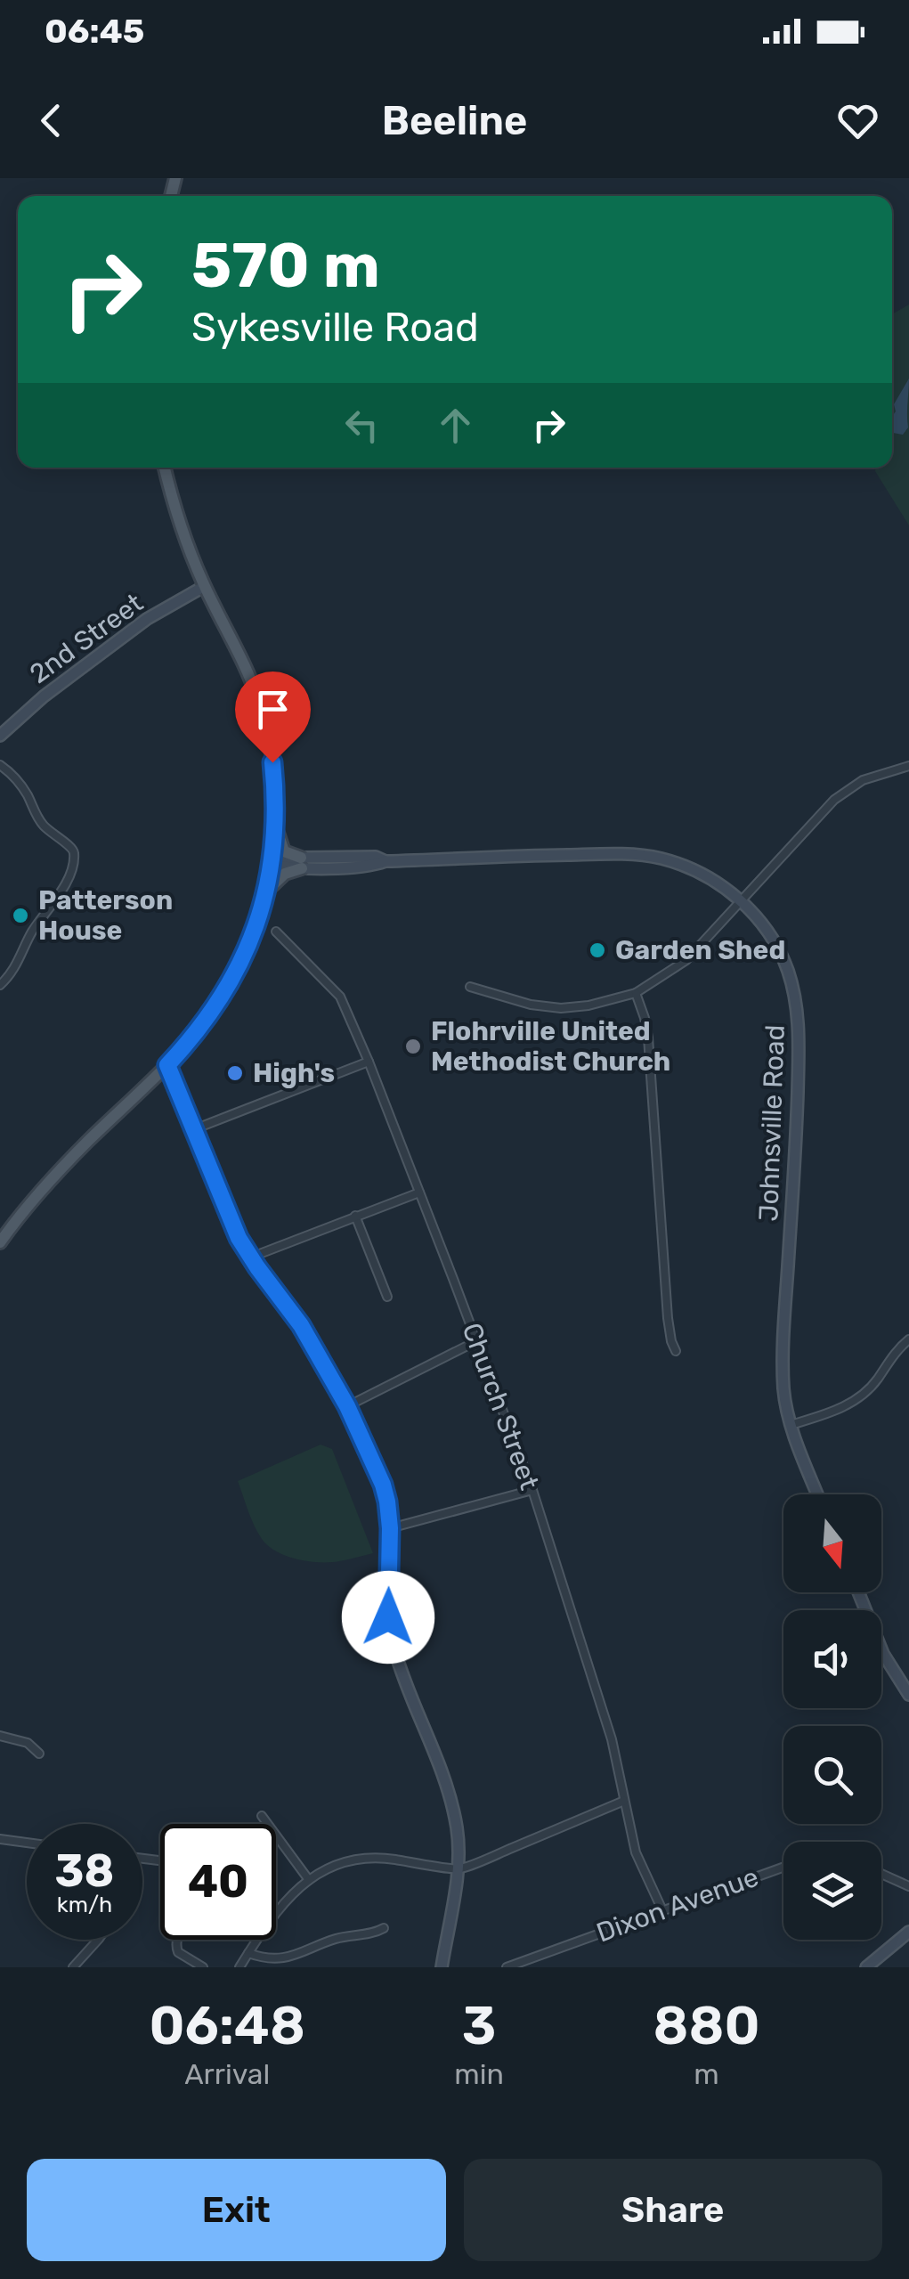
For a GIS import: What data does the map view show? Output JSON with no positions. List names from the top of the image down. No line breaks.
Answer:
{"streets":{"street":["2nd Street","Johnsville Road","Church Street","Dixon Avenue"]},"crossings":[["Church Street","Dixon Avenue"]],"places":["Patterson House","Garden Shed","Flohrville United Methodist Church","High's"],"north":"bottom","page":{"status":"06:45","header":"Beeline","turn":["570 m","Sykesville Road"],"speed":"38 km/h","limit":"40","eta":["06:48","Arrival","3","min","880","m"],"buttons":["Exit","Share"]}}
